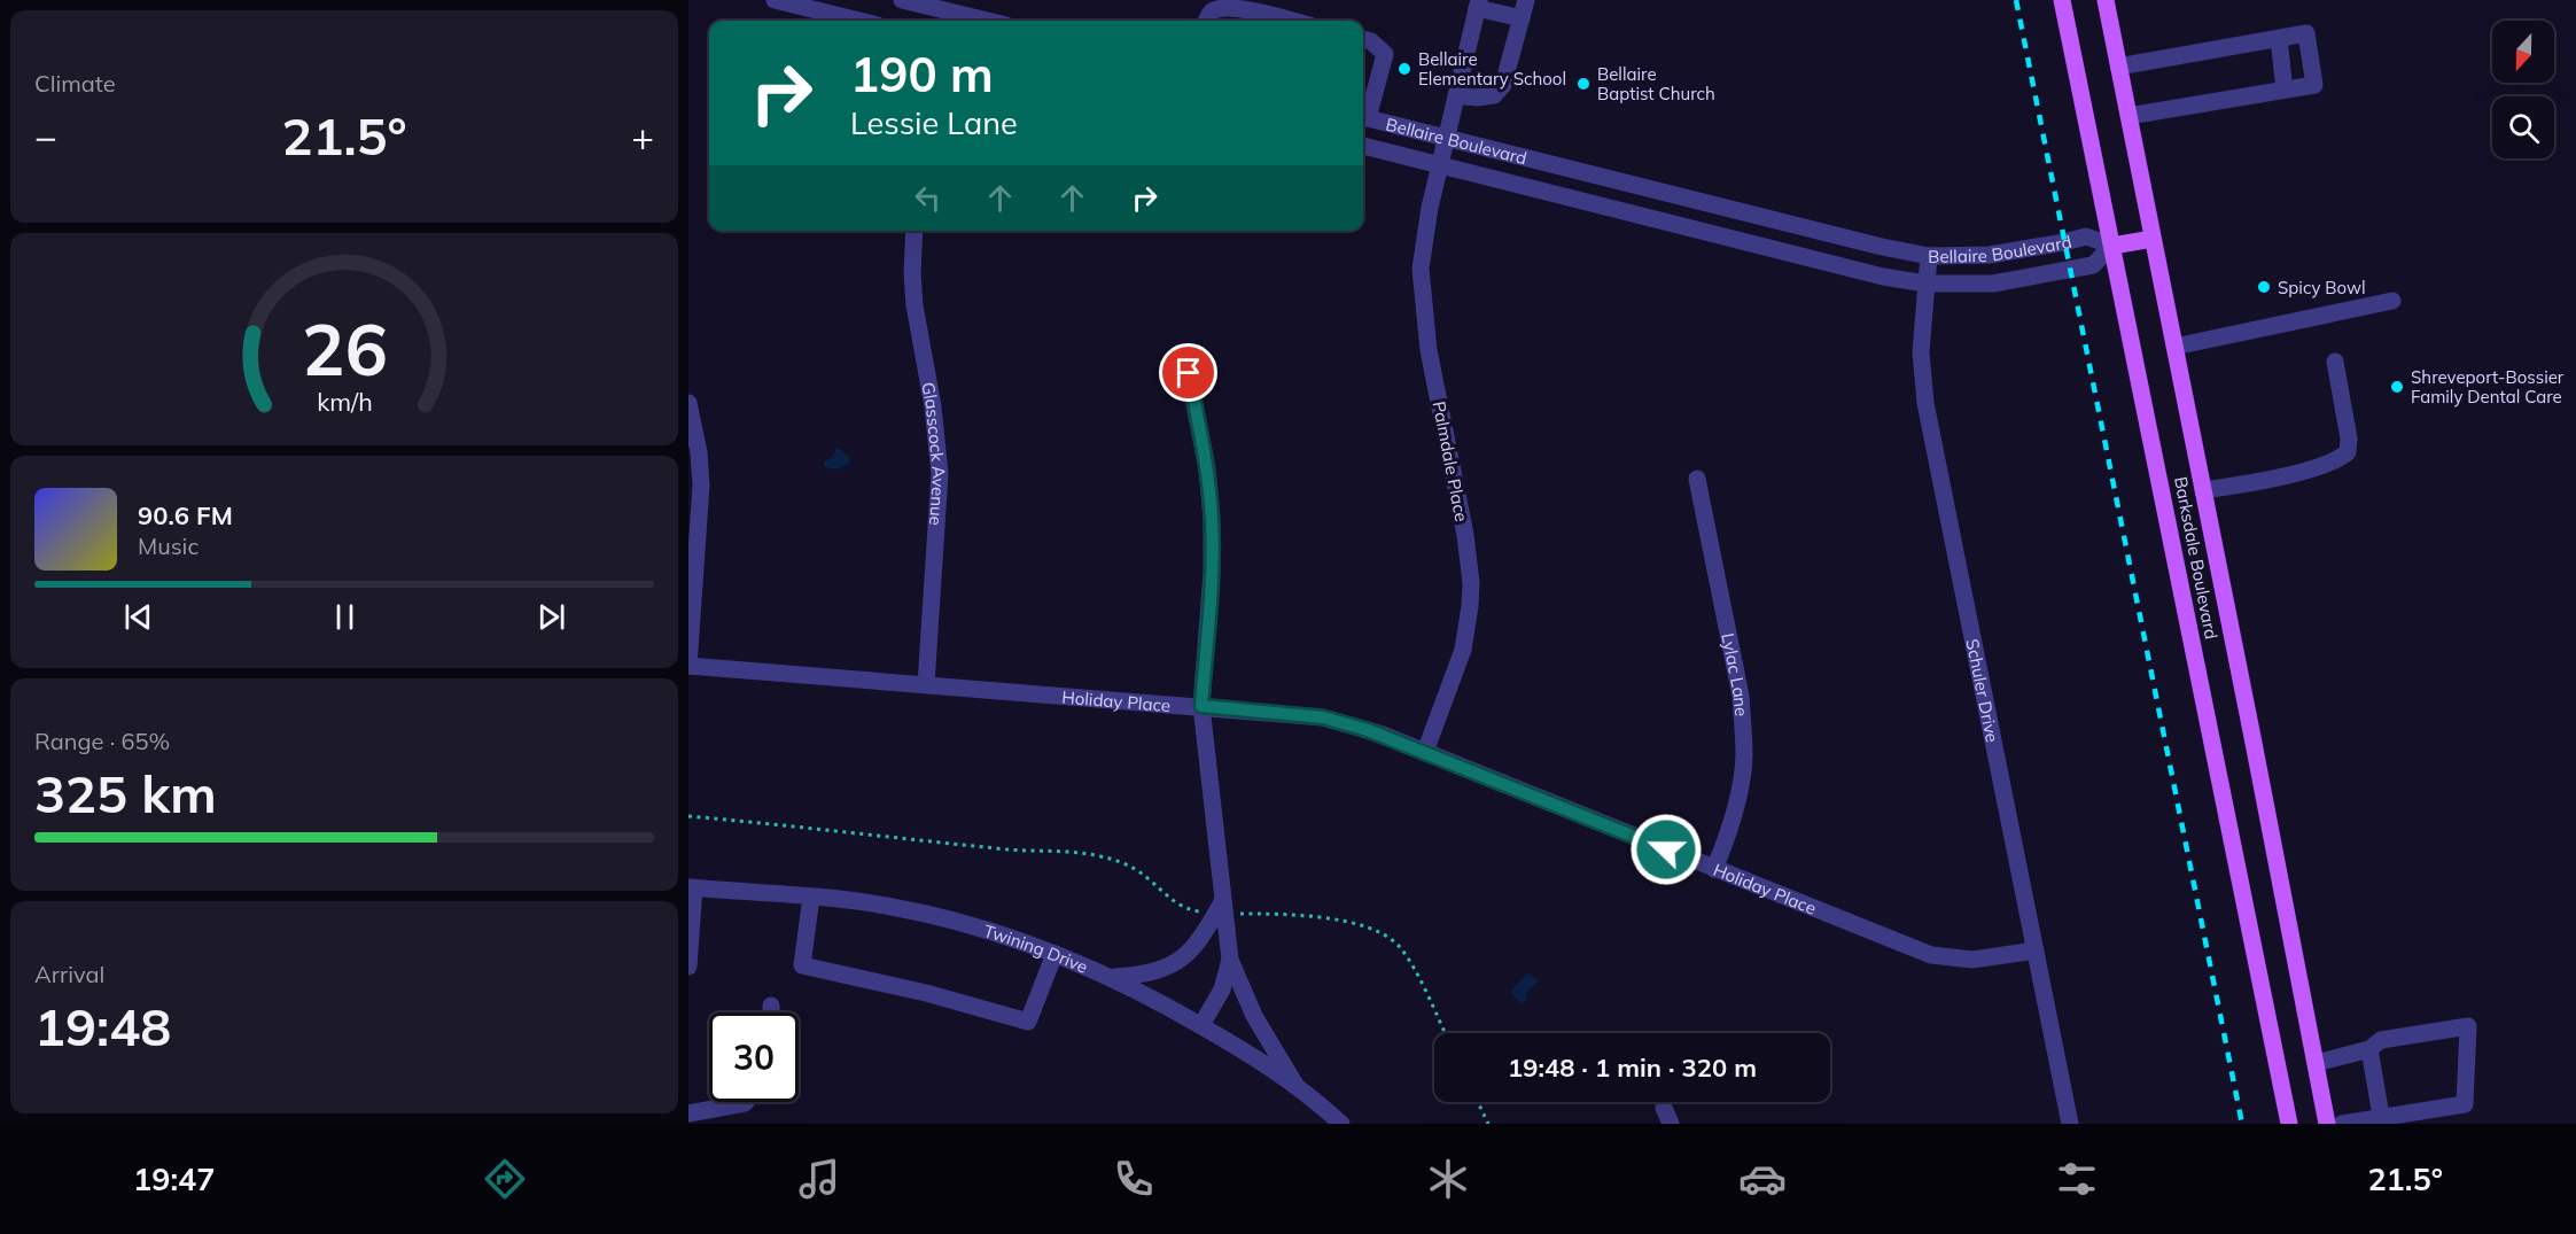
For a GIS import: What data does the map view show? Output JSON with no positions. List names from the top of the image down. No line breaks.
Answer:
{"streets":{"main road":["Barksdale Boulevard"],"street":["Bellaire Boulevard","Glasscock Avenue","Palmdale Place","Lylac Lane","Schuler Drive","Holiday Place","Twining Drive"]},"crossings":[["Bellaire Boulevard","Palmdale Place"],["Bellaire Boulevard","Barksdale Boulevard"],["Bellaire Boulevard","Schuler Drive"],["Glasscock Avenue","Holiday Place"],["Palmdale Place","Holiday Place"],["Lylac Lane","Holiday Place"],["Schuler Drive","Holiday Place"]],"places":["Bellaire Elementary School","Bellaire Baptist Church","Spicy Bowl","Shreveport-Bossier Family Dental Care"],"north":"bottom","page":{"tile":["Climate",["Range · 65%","325 km"],["Arrival","19:48"]],"turn":["190 m","Lessie Lane"],"heat":["−","21.5°","+"],"song":["90.6 FM","Music"],"limit":"30","trip":"19:48 · 1 min · 320 m","tabs":["19:47","21.5°"],"gauge":["26","km/h"]}}
